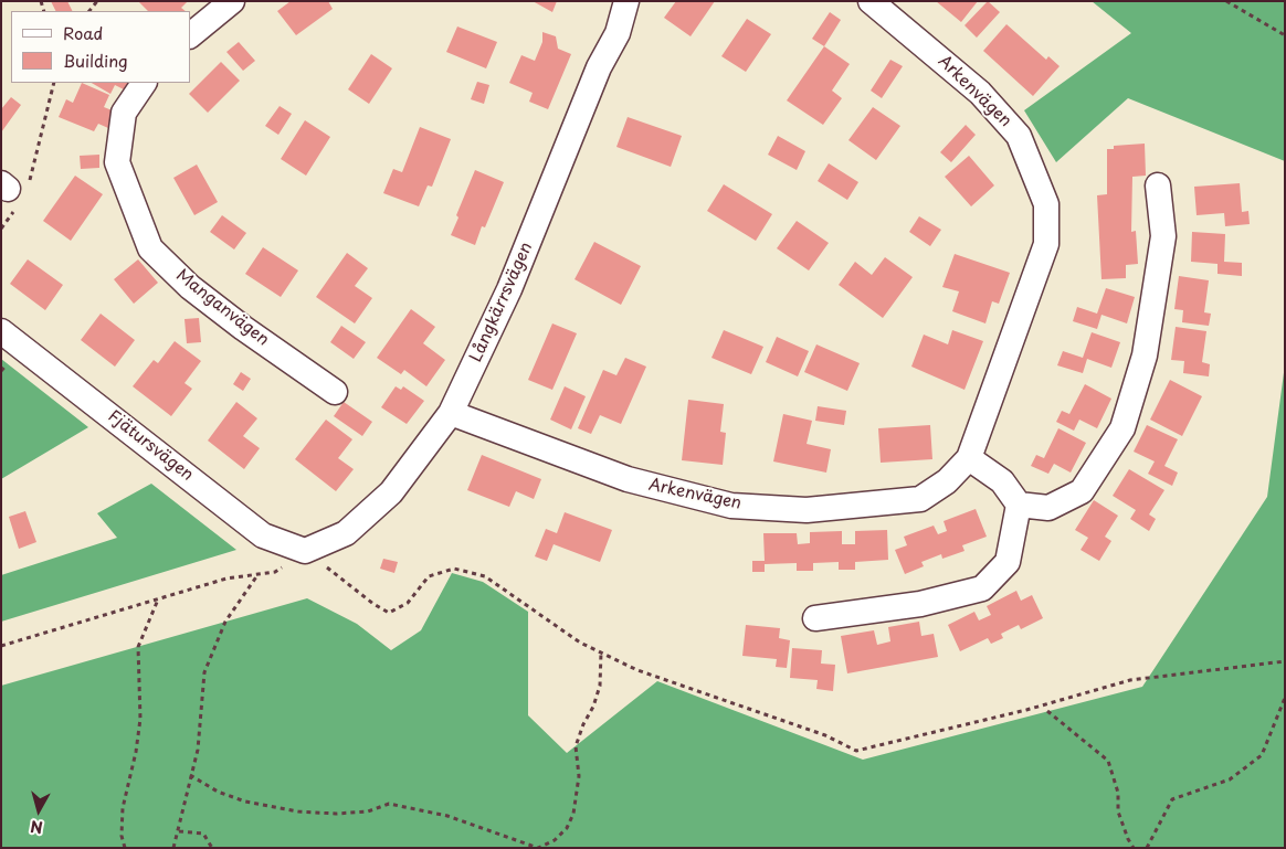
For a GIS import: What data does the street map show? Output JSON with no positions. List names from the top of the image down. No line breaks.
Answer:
{"streets":{"street":["Arkenvägen","Långkärrsvägen","Manganvägen","Fjätursvägen"]},"crossings":[["Arkenvägen","Långkärrsvägen"],["Långkärrsvägen","Fjätursvägen"]],"legend":["Road","Building"],"north":"bottom"}
